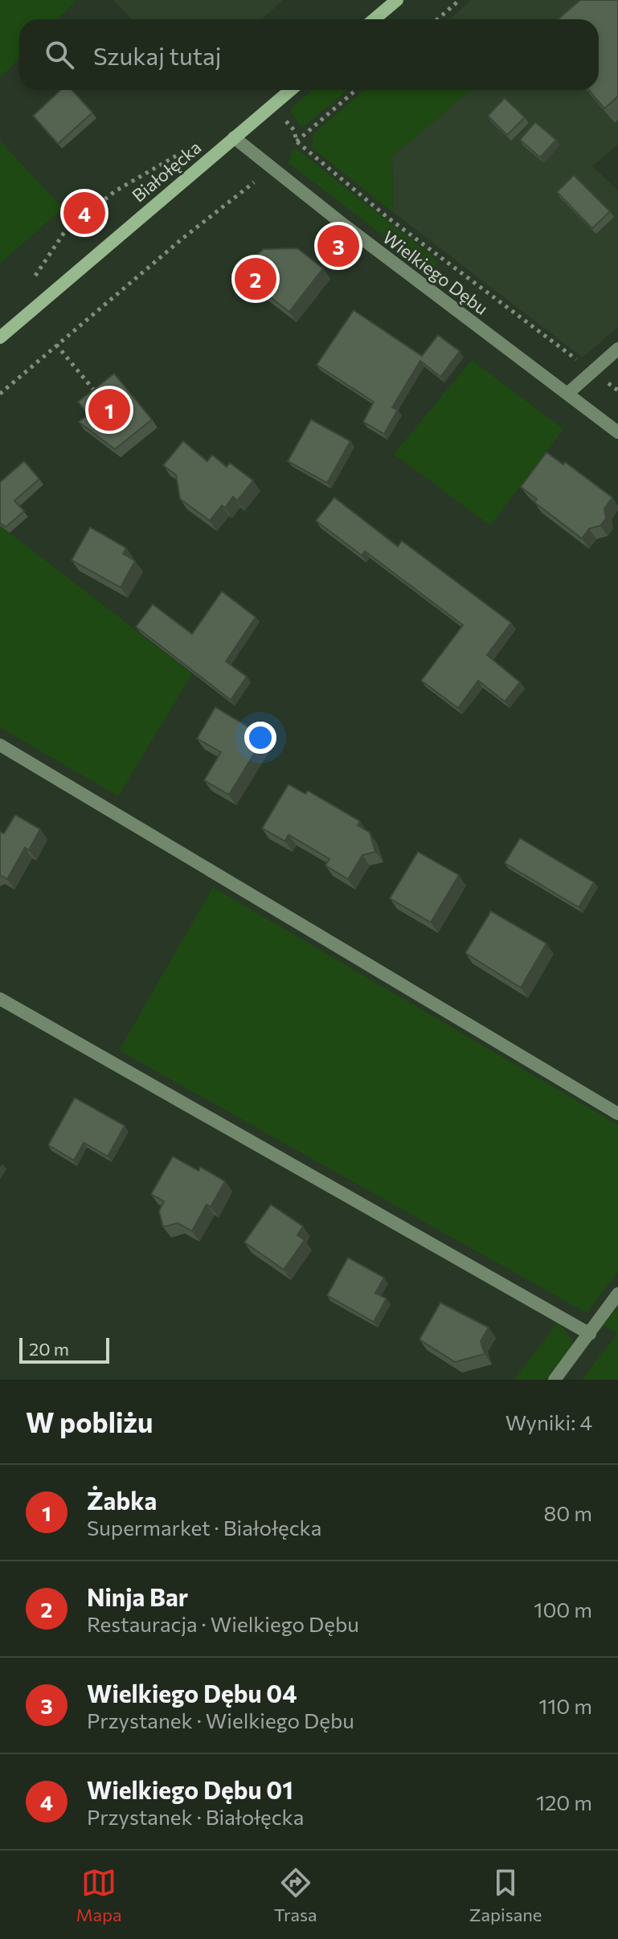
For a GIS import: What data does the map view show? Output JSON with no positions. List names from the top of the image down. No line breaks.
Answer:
{"streets":{"street":["Białołęcka","Wielkiego Dębu"]},"crossings":[["Białołęcka","Wielkiego Dębu"]],"scale_bar":"20 m","page":{"search":"Szukaj tutaj","pins":["4","3","2","1"],"scale":"20 m","heading":["W pobliżu","Wyniki: 4"],"list":[{"mark":"1","name":"Żabka","note":"Supermarket · Białołęcka","value":"80 m"},{"mark":"2","name":"Ninja Bar","note":"Restauracja · Wielkiego Dębu","value":"100 m"},{"mark":"3","name":"Wielkiego Dębu 04","note":"Przystanek · Wielkiego Dębu","value":"110 m"},{"mark":"4","name":"Wielkiego Dębu 01","note":"Przystanek · Białołęcka","value":"120 m"}],"nav":["Mapa","Trasa","Zapisane"]}}
